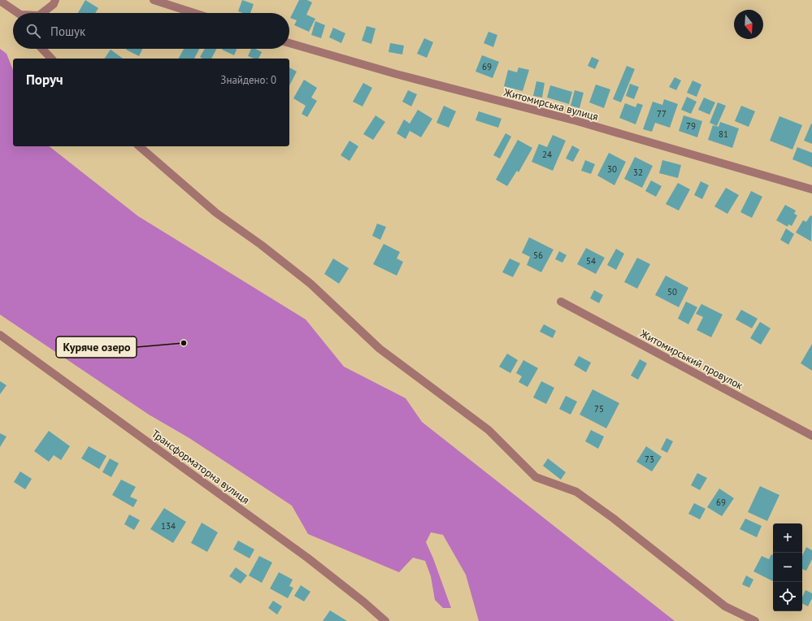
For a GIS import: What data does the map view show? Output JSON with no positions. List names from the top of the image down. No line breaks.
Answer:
{"streets":{"street":["Житомирська вулиця","Житомирський провулок","Трансформаторна вулиця"]},"places":["Куряче озеро"],"house_numbers":["69","77","79","81","24","30","32","56","54","50","75","73","69","134"],"north":"bottom","page":{"search":"Пошук","heading":["Поруч","Знайдено: 0"],"map_buttons":["+","−"]}}
